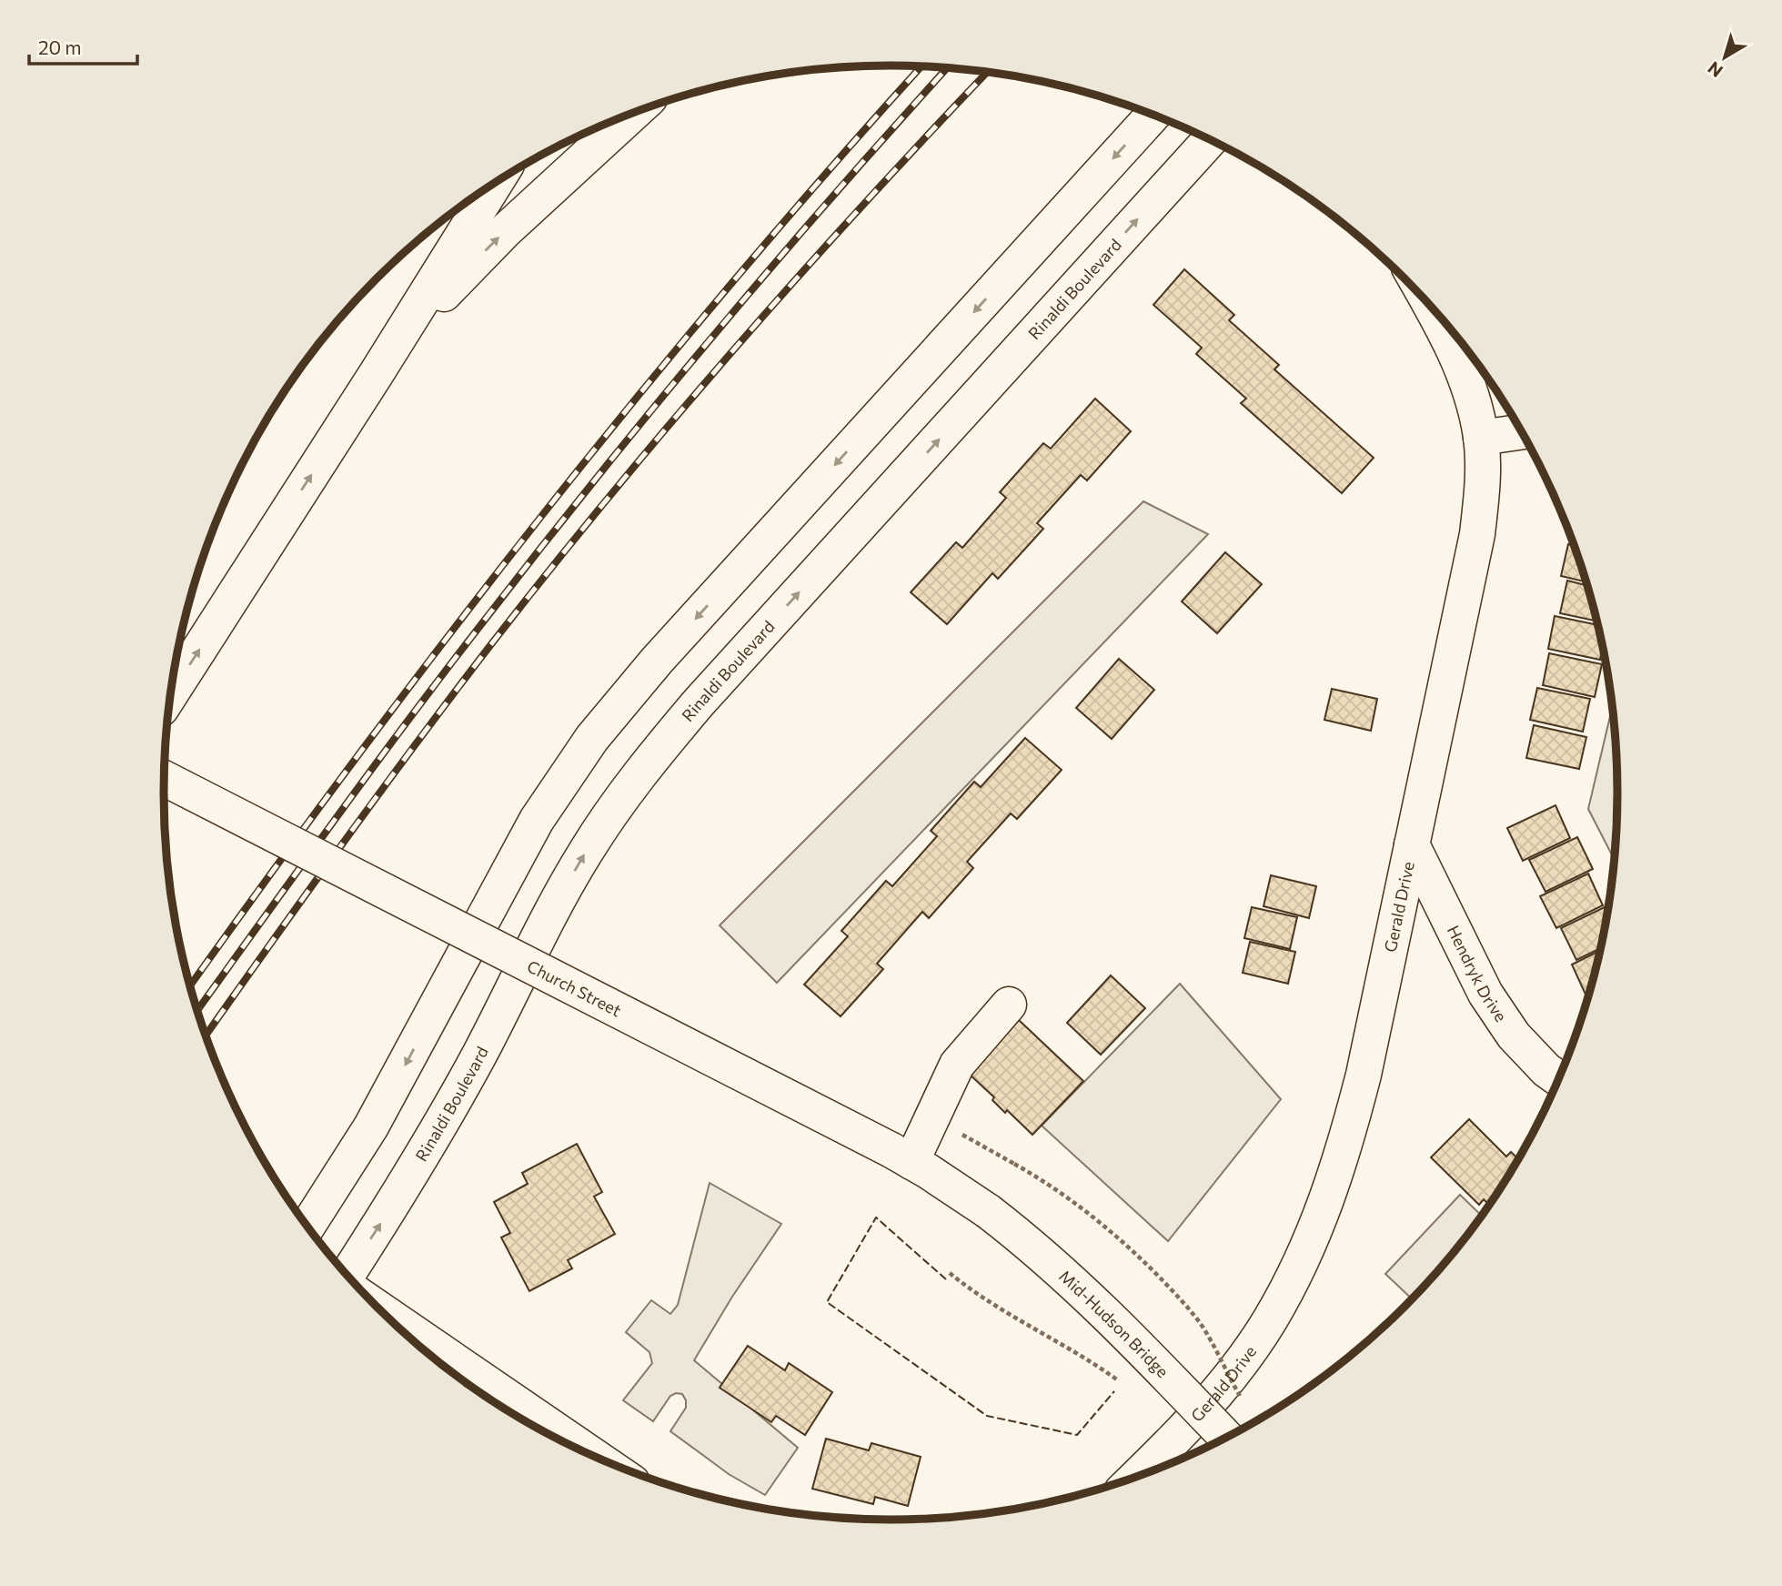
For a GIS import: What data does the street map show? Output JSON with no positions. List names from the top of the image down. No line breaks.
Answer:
{"streets":{"main road":["Rinaldi Boulevard","Gerald Drive","Hendryk Drive","Church Street","Mid-Hudson Bridge"]},"crossings":[["Gerald Drive","Hendryk Drive"],["Church Street","Mid-Hudson Bridge"]],"scale_bar":"20 m","north":"bottom left"}
